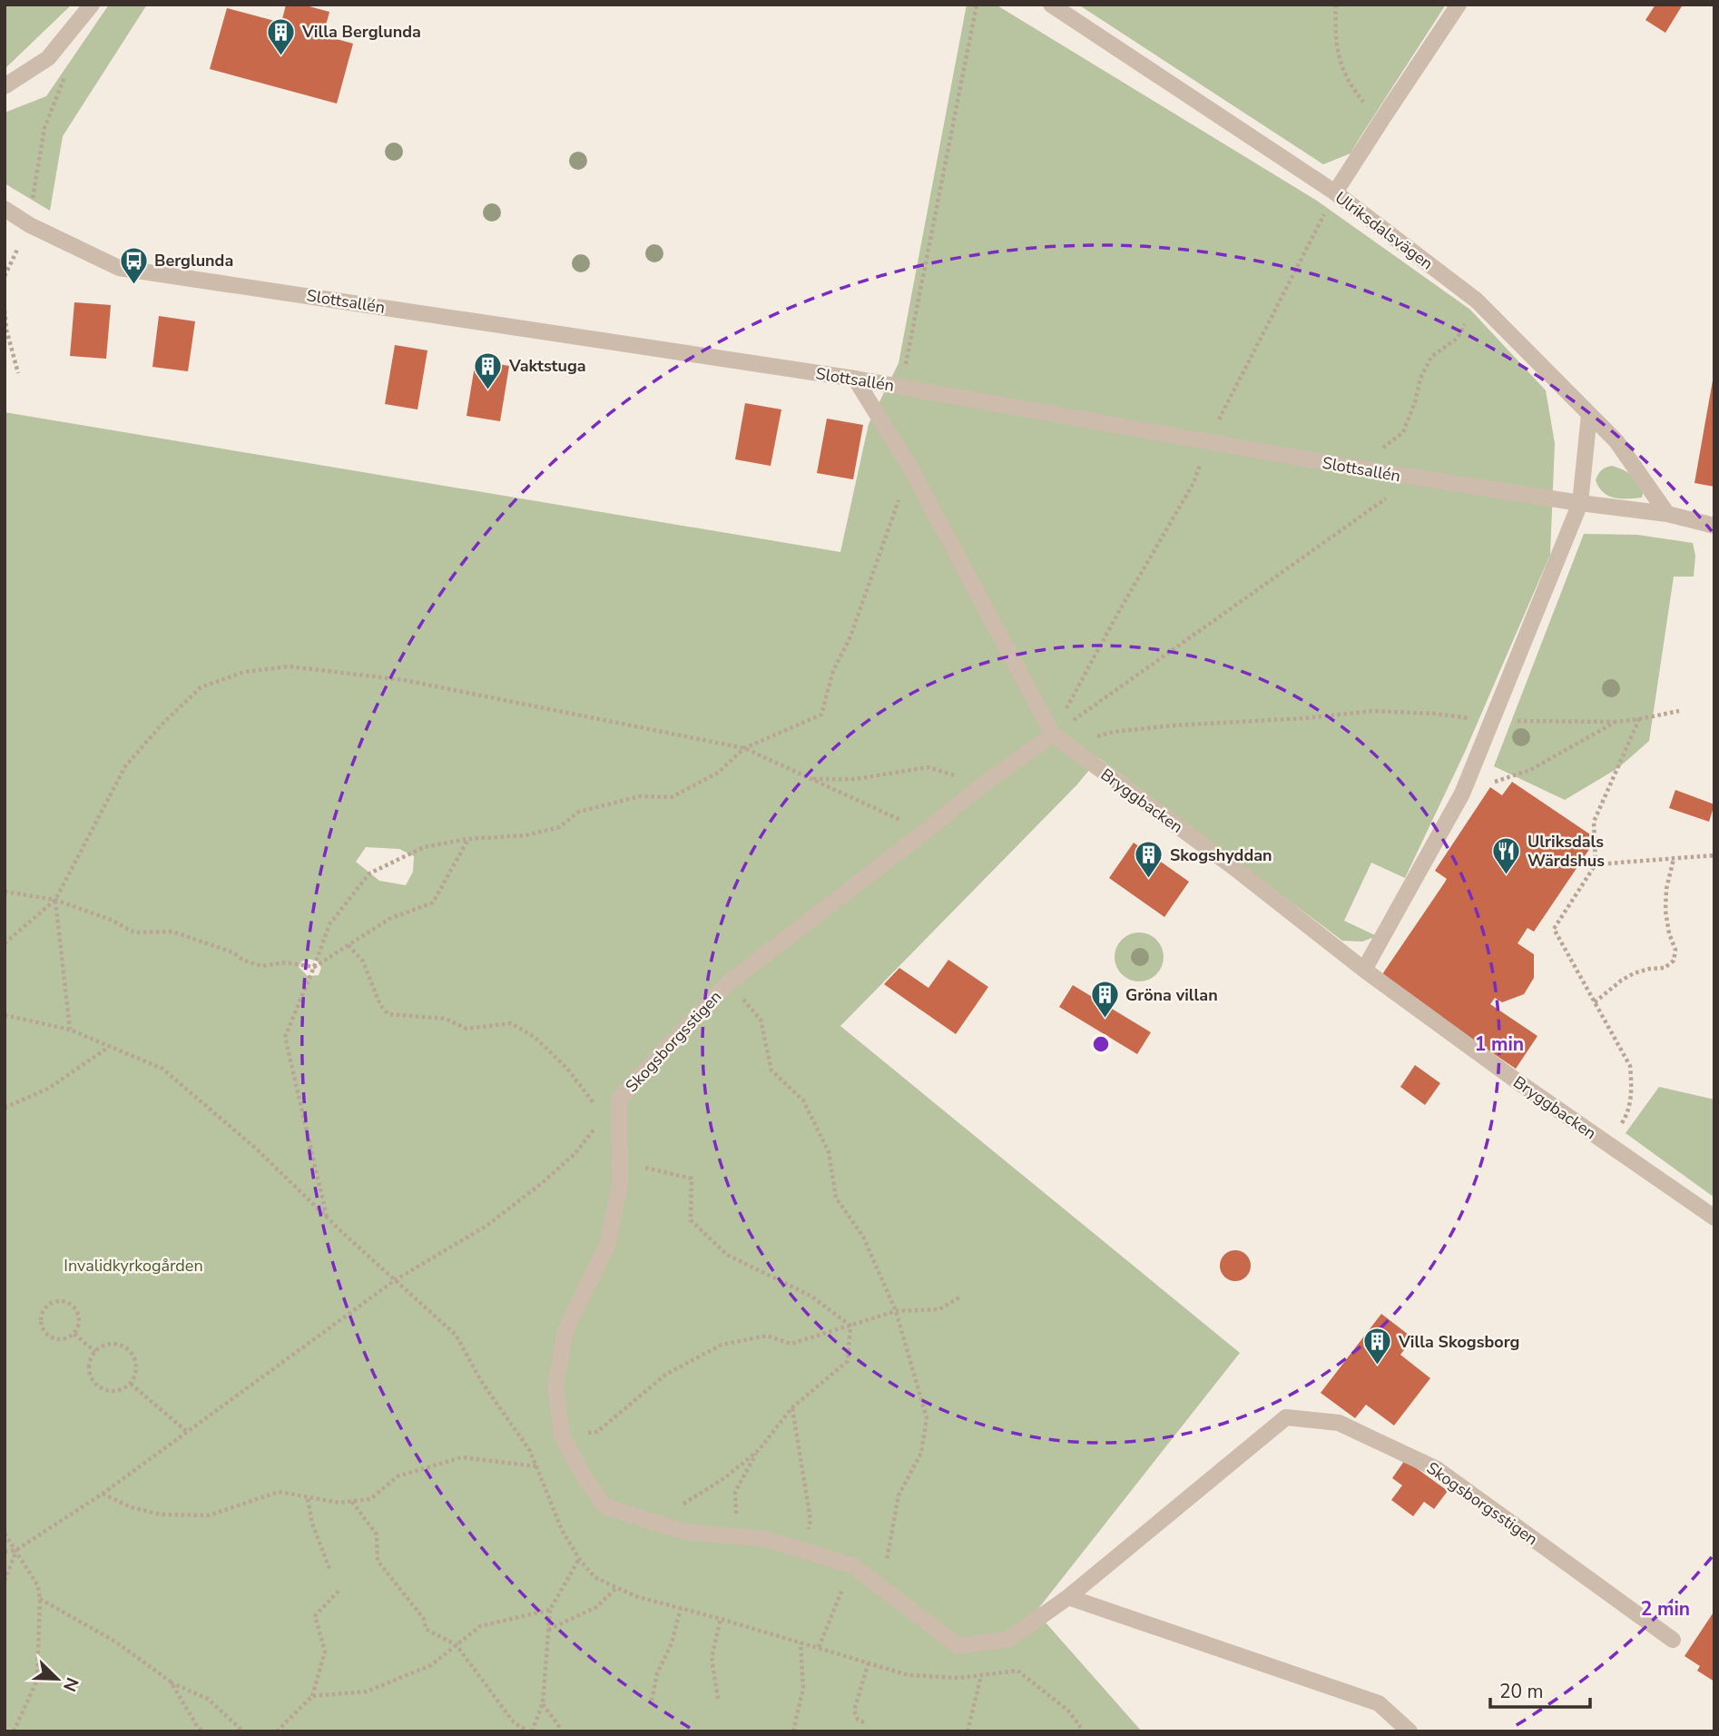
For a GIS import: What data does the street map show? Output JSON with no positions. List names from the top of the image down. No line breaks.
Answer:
{"streets":{"street":["Ulriksdalsvägen","Slottsallén","Bryggbacken","Skogsborgsstigen"]},"crossings":[["Ulriksdalsvägen","Slottsallén"],["Slottsallén","Bryggbacken"],["Bryggbacken","Skogsborgsstigen"]],"parks":["Invalidkyrkogården"],"places":{"building":["Villa Berglunda","Vaktstuga","Skogshyddan","Gröna villan","Villa Skogsborg"],"bus stop":["Berglunda"],"restaurant":["Ulriksdals Wärdshus"]},"scale_bar":"20 m","north":"bottom right","rings":["1 min","2 min"]}
